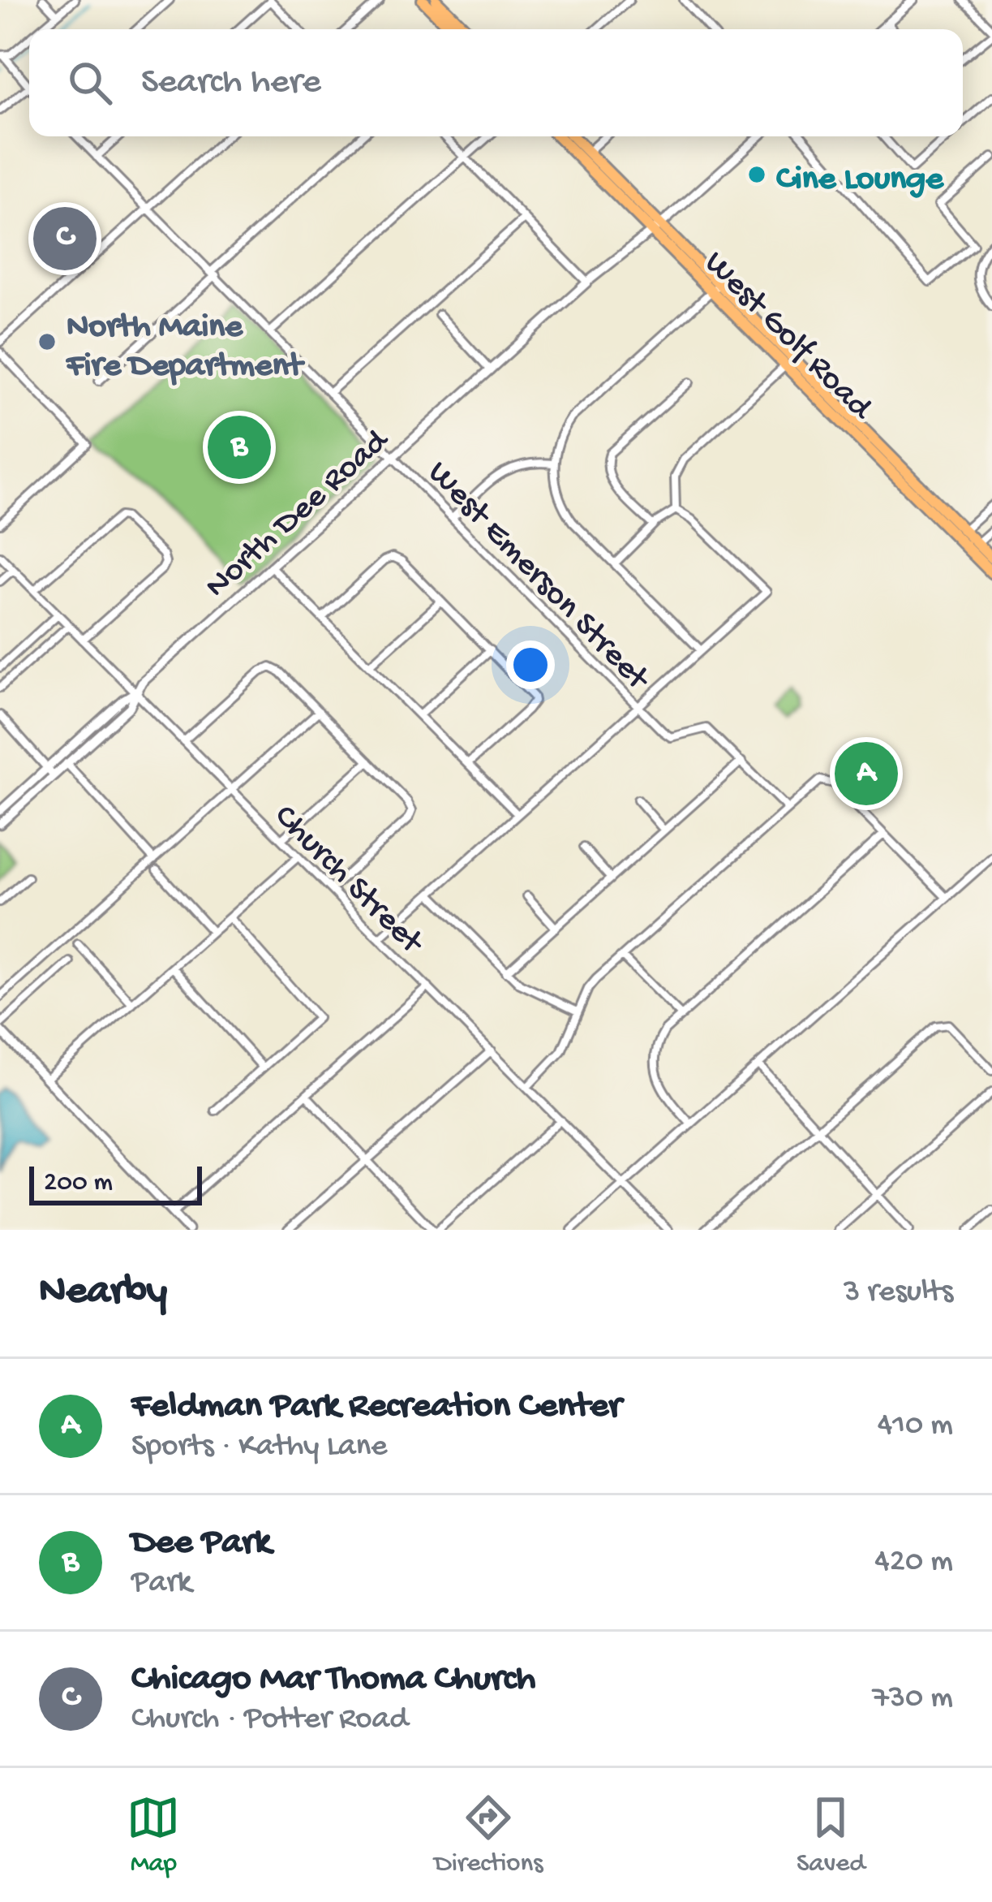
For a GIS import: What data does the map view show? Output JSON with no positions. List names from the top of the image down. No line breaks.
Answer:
{"streets":{"main road":["West Golf Road"],"street":["North Dee Road","West Emerson Street","Church Street"]},"crossings":[["West Golf Road","North Dee Road"],["North Dee Road","West Emerson Street"],["North Dee Road","Church Street"]],"places":["Cine Lounge","North Maine Fire Department"],"scale_bar":"200 m","page":{"search":"Search here","pins":["C","B","A"],"scale":"200 m","heading":["Nearby","3 results"],"list":[{"mark":"A","name":"Feldman Park Recreation Center","note":"Sports · Kathy Lane","value":"410 m"},{"mark":"B","name":"Dee Park","note":"Park","value":"420 m"},{"mark":"C","name":"Chicago Mar Thoma Church","note":"Church · Potter Road","value":"730 m"}],"nav":["Map","Directions","Saved"]}}
